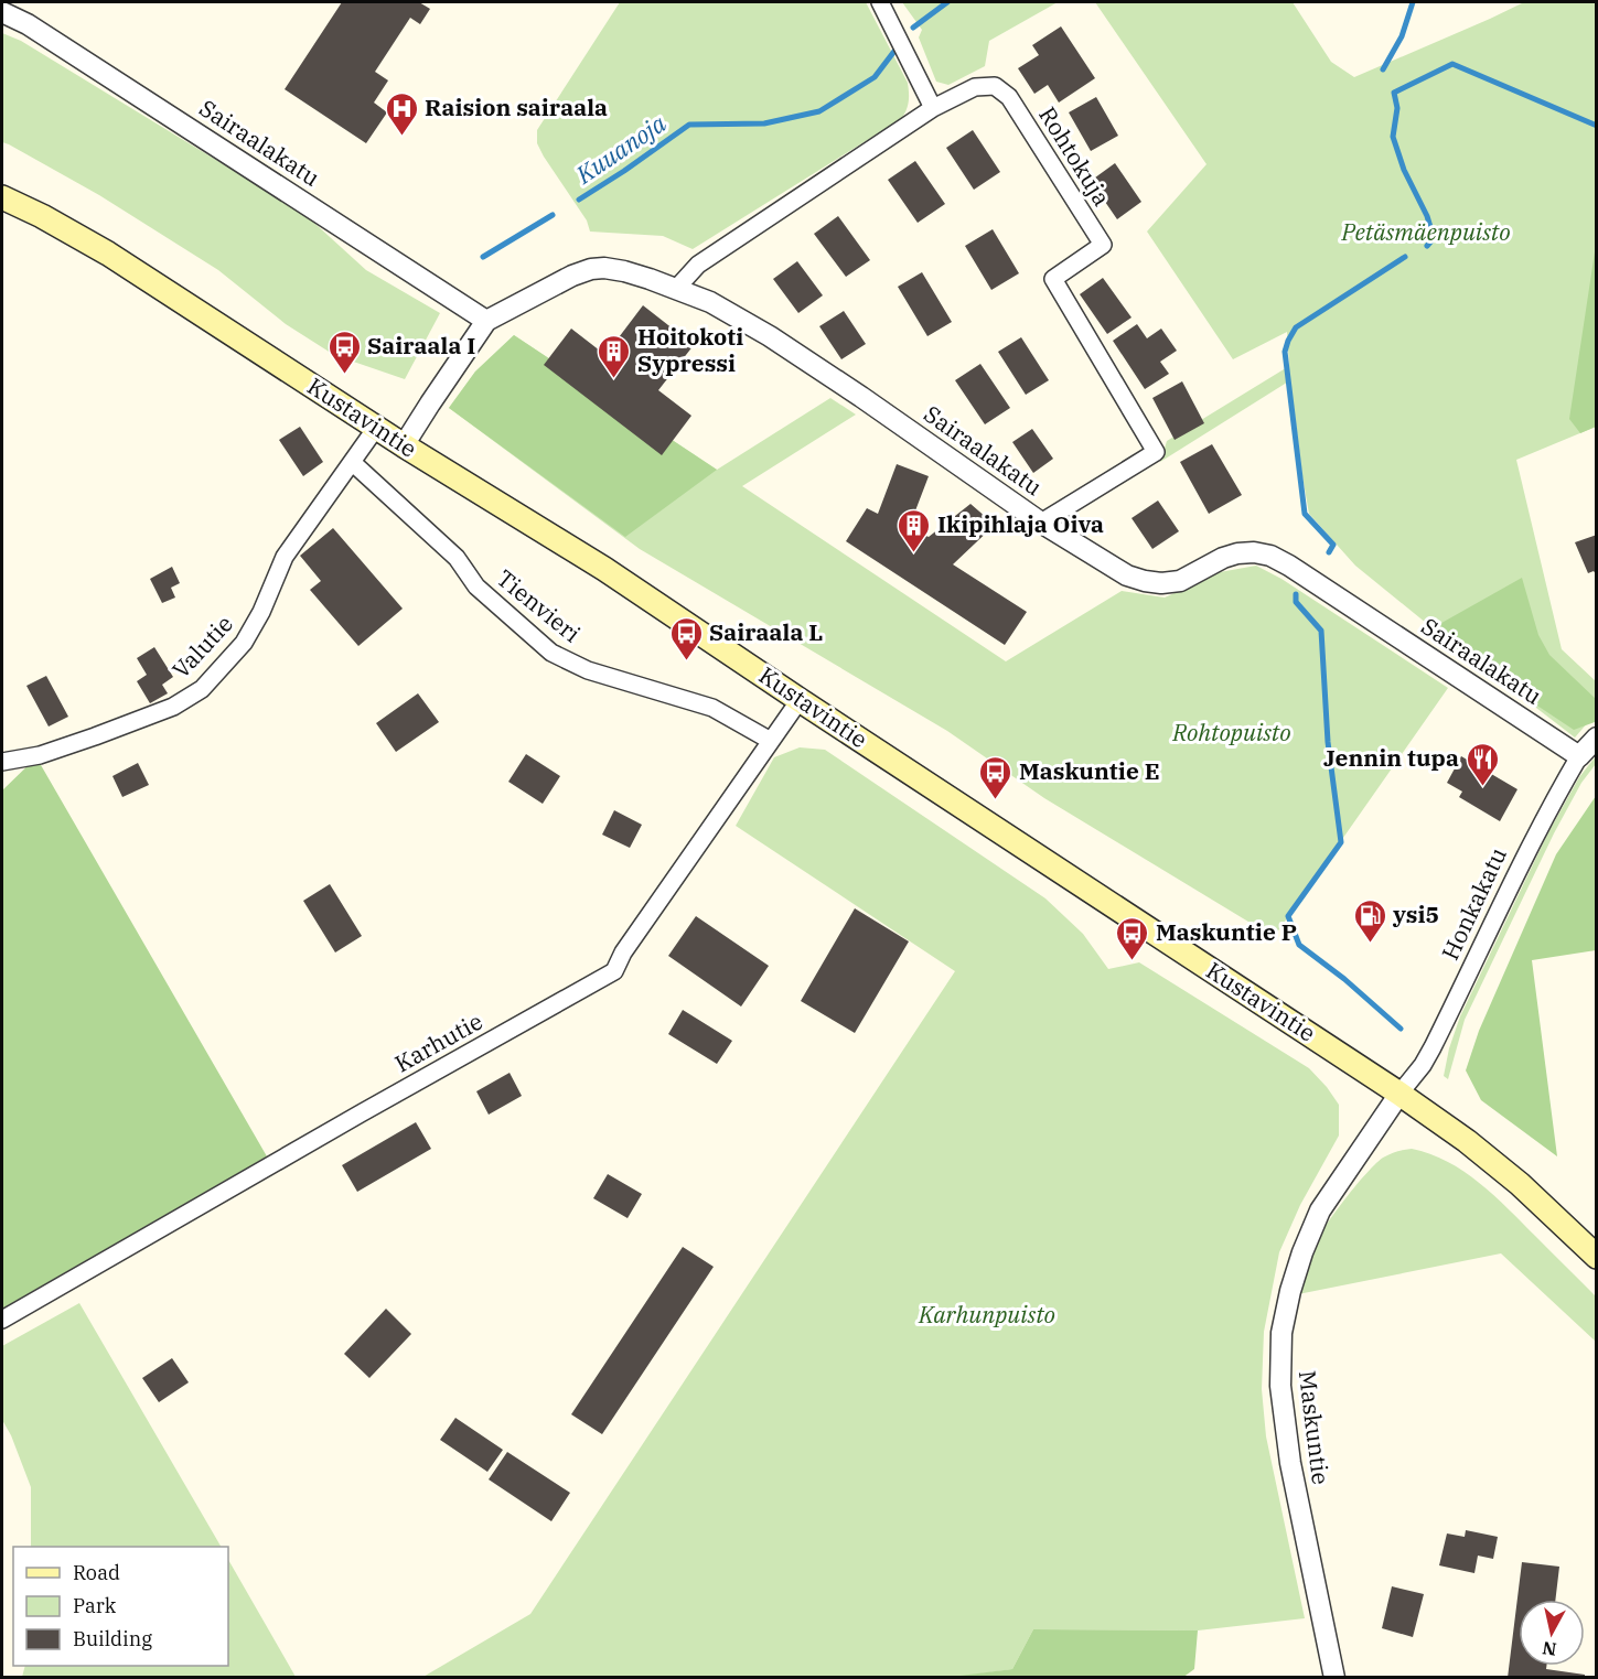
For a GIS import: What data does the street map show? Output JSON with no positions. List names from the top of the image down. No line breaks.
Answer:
{"streets":{"main road":["Kustavintie"],"street":["Sairaalakatu","Rohtokuja","Tienvieri","Valutie","Honkakatu","Karhutie","Maskuntie"]},"crossings":[["Sairaalakatu","Rohtokuja"],["Sairaalakatu","Kustavintie"],["Sairaalakatu","Honkakatu"],["Kustavintie","Valutie"],["Kustavintie","Honkakatu"],["Kustavintie","Karhutie"],["Kustavintie","Maskuntie"],["Tienvieri","Valutie"],["Tienvieri","Karhutie"],["Honkakatu","Maskuntie"]],"water":["Kuuanoja"],"parks":["Petäsmäenpuisto","Rohtopuisto","Karhunpuisto"],"places":{"hospital":["Raision sairaala"],"bus stop":["Sairaala I","Sairaala L","Maskuntie E","Maskuntie P"],"building":["Hoitokoti Sypressi","Ikipihlaja Oiva"],"restaurant":["Jennin tupa"],"fuel station":["ysi5"]},"legend":["Road","Park","Building"],"north":"bottom"}
